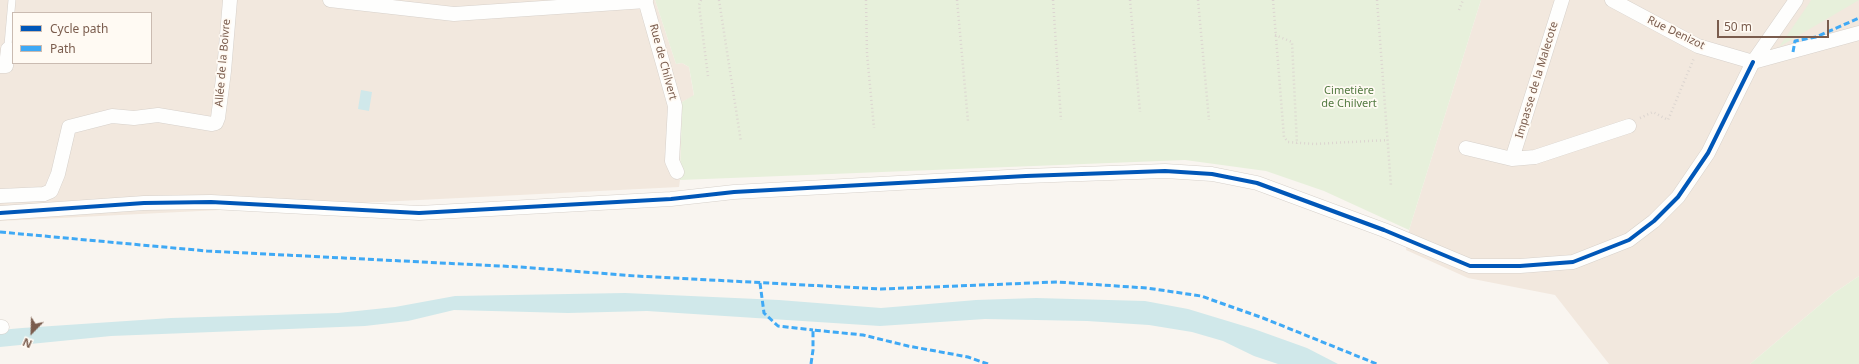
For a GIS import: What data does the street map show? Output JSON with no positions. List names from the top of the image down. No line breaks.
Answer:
{"streets":{"street":["Rue Denizot","Rue de Chilvert","Allée de la Boivre","Impasse de la Malecote"]},"parks":["Cimetière de Chilvert"],"legend":["Cycle path","Path"],"scale_bar":"50 m","north":"bottom left"}
